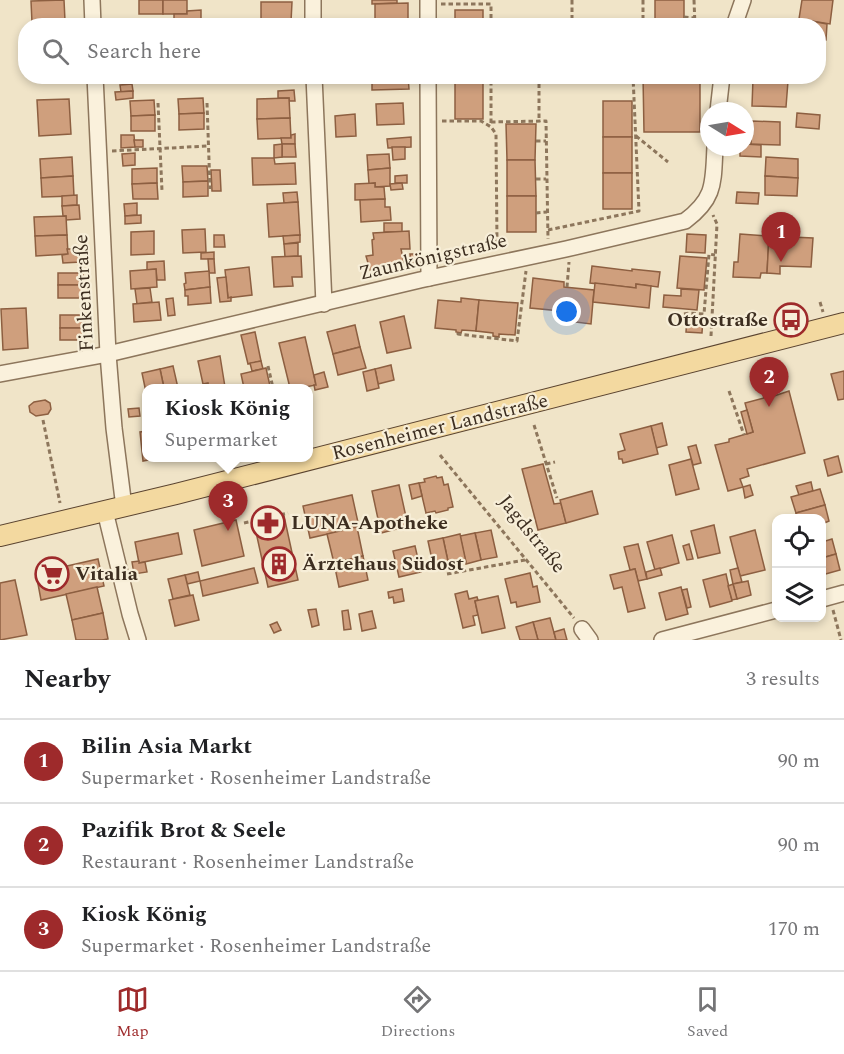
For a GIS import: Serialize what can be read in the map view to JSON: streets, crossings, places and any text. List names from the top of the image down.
{
  "streets": {
    "main road": ["Rosenheimer Landstraße"],
    "street": ["Zaunkönigstraße", "Finkenstraße"],
    "path": ["Jagdstraße"]
  },
  "crossings": [
    ["Zaunkönigstraße", "Finkenstraße"],
    ["Finkenstraße", "Rosenheimer Landstraße"]
  ],
  "places": {
    "bus stop": ["Ottostraße"],
    "pharmacy": ["LUNA-Apotheke"],
    "building": ["Ärztehaus Südost"],
    "supermarket": ["Vitalia"]
  },
  "north": "right",
  "page": {
    "search": "Search here",
    "pins": ["1", "2", "3"],
    "popup": ["Kiosk König", "Supermarket"],
    "heading": ["Nearby", "3 results"],
    "list": [
      {
        "mark": "1",
        "name": "Bilin Asia Markt",
        "note": "Supermarket · Rosenheimer Landstraße",
        "value": "90 m"
      },
      {
        "mark": "2",
        "name": "Pazifik Brot & Seele",
        "note": "Restaurant · Rosenheimer Landstraße",
        "value": "90 m"
      },
      {
        "mark": "3",
        "name": "Kiosk König",
        "note": "Supermarket · Rosenheimer Landstraße",
        "value": "170 m"
      }
    ],
    "nav": ["Map", "Directions", "Saved"]
  }
}
